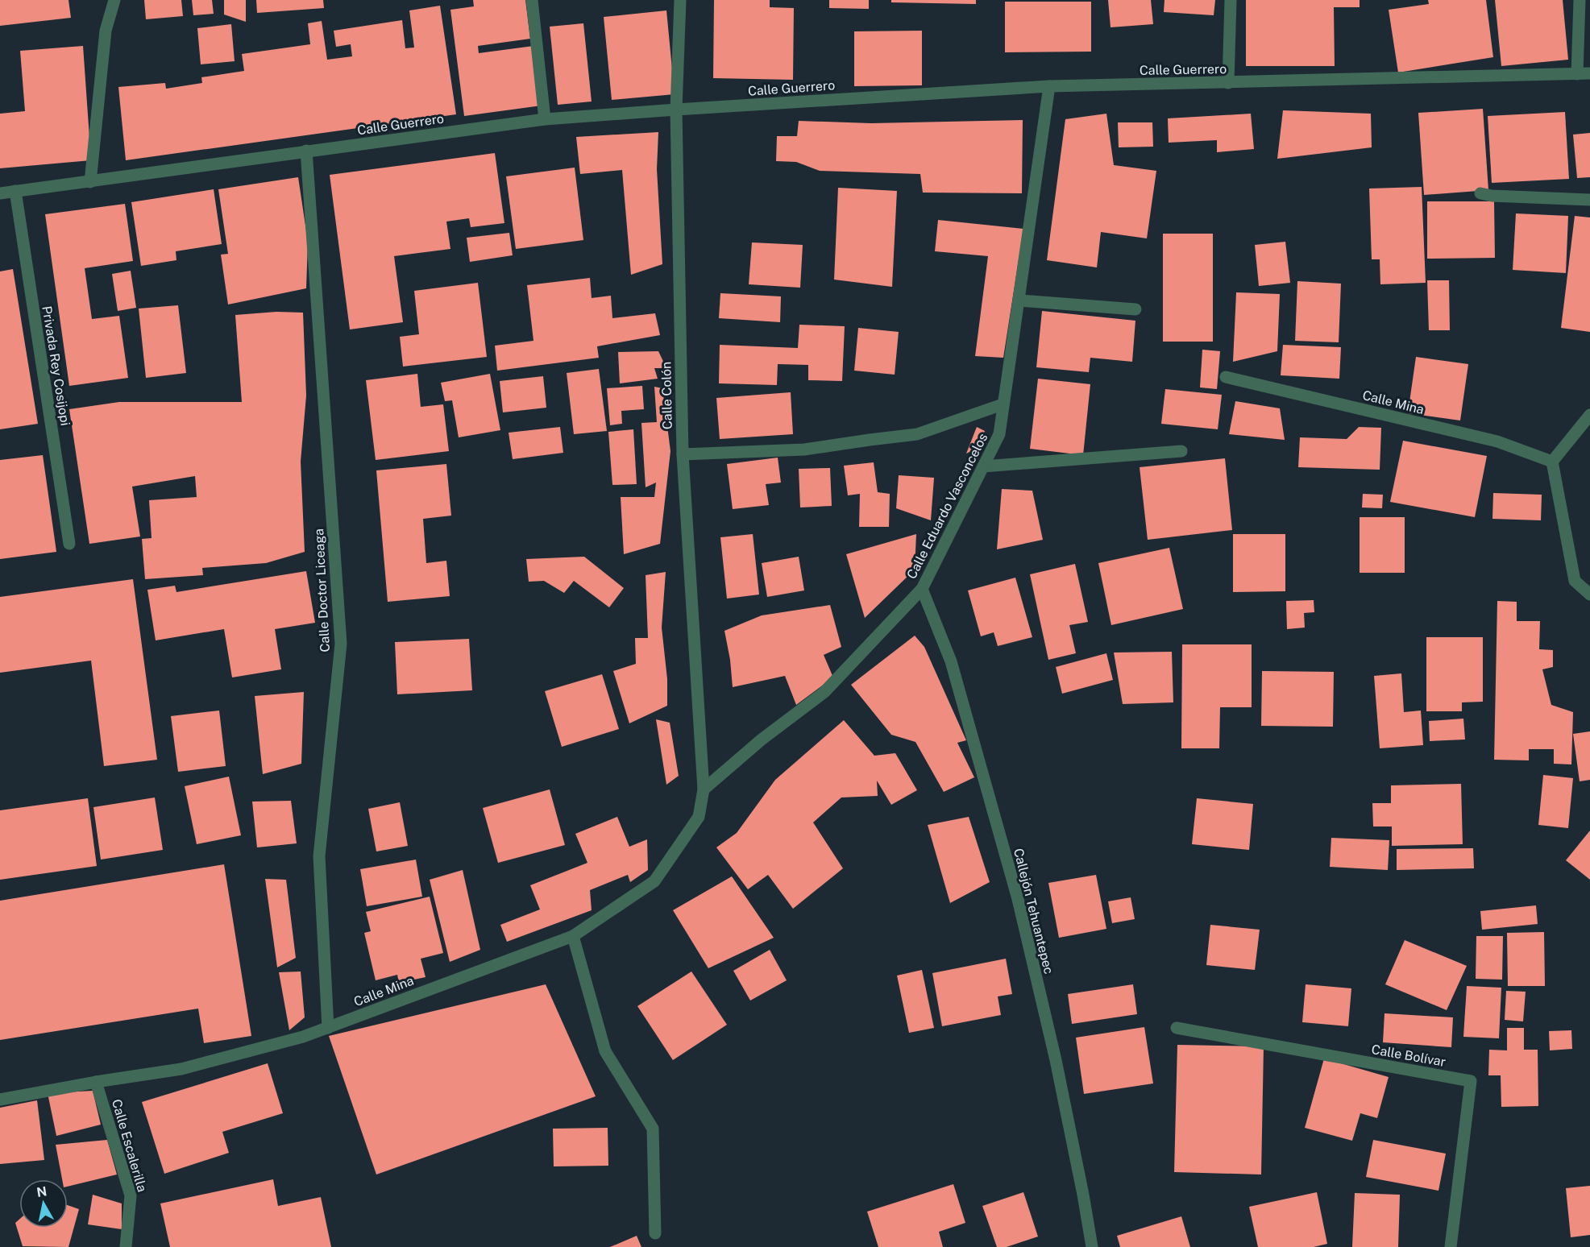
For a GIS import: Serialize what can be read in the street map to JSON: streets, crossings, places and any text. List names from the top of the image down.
{
  "streets": {
    "street": [
      "Calle Guerrero",
      "Privada Rey Cosijopi",
      "Calle Colón",
      "Calle Mina",
      "Calle Eduardo Vasconcelos",
      "Calle Doctor Liceaga",
      "Callejón Tehuantepec",
      "Calle Bolívar",
      "Calle Escalerilla"
    ]
  },
  "crossings": [
    ["Calle Guerrero", "Privada Rey Cosijopi"],
    ["Calle Guerrero", "Calle Colón"],
    ["Calle Guerrero", "Calle Eduardo Vasconcelos"],
    ["Calle Guerrero", "Calle Doctor Liceaga"],
    ["Calle Colón", "Calle Mina"],
    ["Calle Colón", "Calle Eduardo Vasconcelos"],
    ["Calle Mina", "Calle Eduardo Vasconcelos"],
    ["Calle Mina", "Calle Doctor Liceaga"],
    ["Calle Mina", "Calle Escalerilla"],
    ["Calle Eduardo Vasconcelos", "Callejón Tehuantepec"]
  ],
  "north": "top"
}
